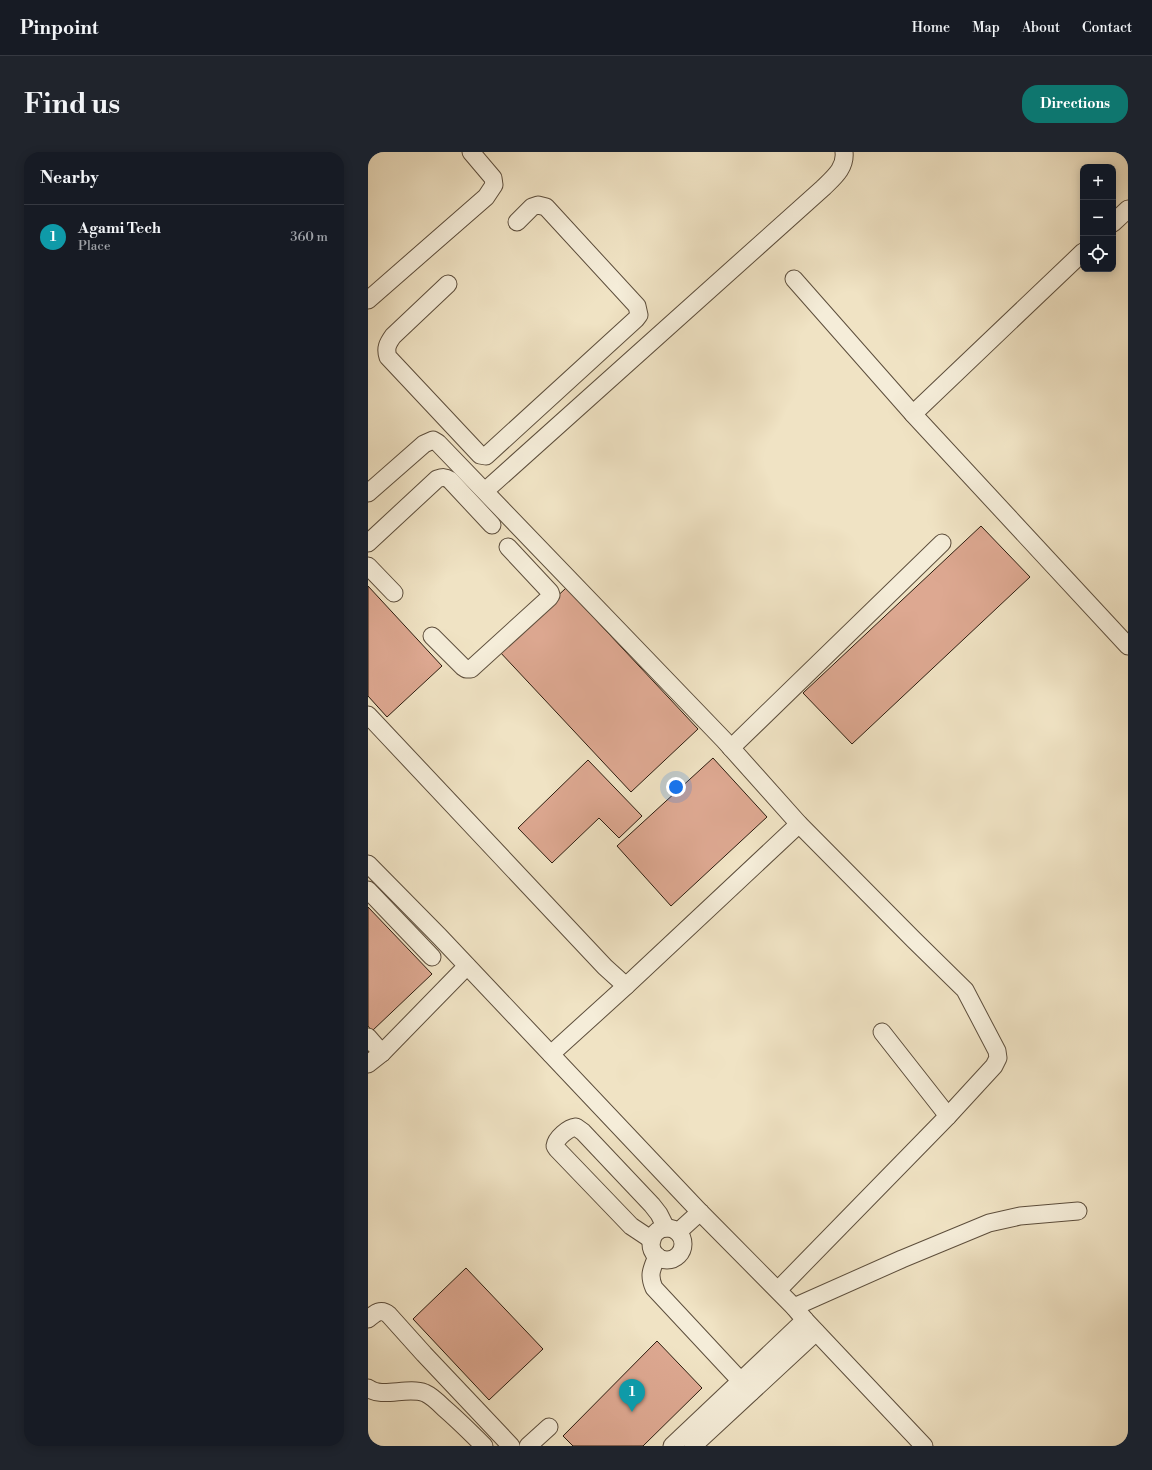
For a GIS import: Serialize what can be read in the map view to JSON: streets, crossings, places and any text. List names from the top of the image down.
{
  "page": {
    "header": "Pinpoint",
    "nav": [
      "Home",
      "Map",
      "About",
      "Contact"
    ],
    "buttons": "Directions",
    "title": "Find us",
    "heading": "Nearby",
    "map_buttons": ["+", "−"],
    "list": [
      {
        "mark": "1",
        "name": "Agami Tech",
        "note": "Place",
        "value": "360 m"
      }
    ],
    "pins": "1"
  }
}
